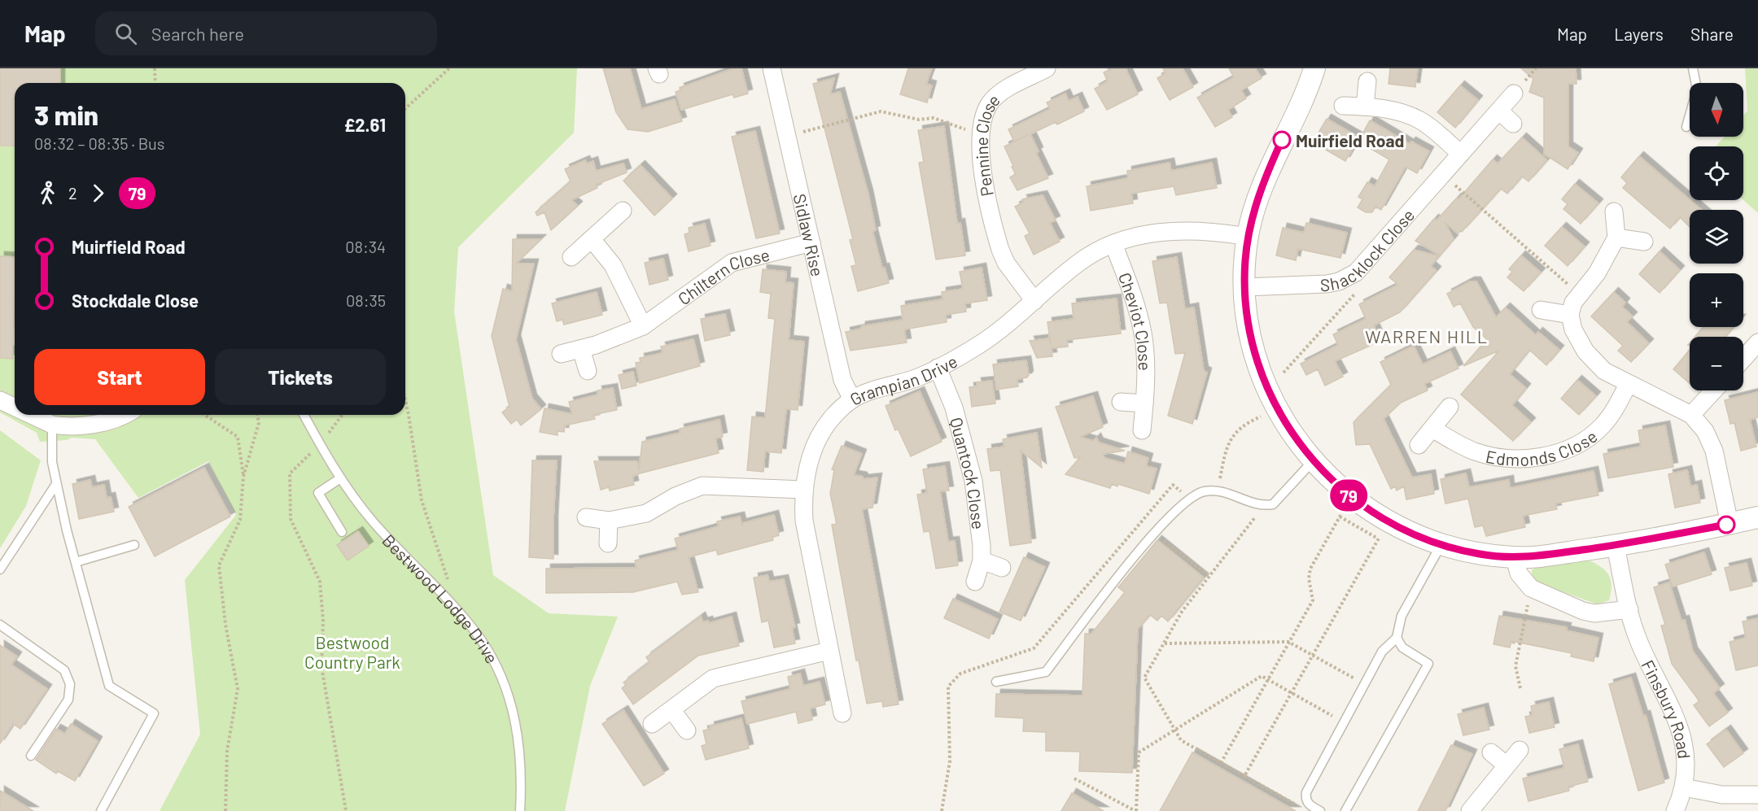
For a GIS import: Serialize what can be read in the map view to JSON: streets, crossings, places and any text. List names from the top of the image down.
{
  "streets": {
    "street": [
      "Pennine Close",
      "Sidlaw Rise",
      "Shacklock Close",
      "Chiltern Close",
      "Cheviot Close",
      "Grampian Drive",
      "Edmonds Close",
      "Quantock Close",
      "Finsbury Road"
    ],
    "lane": ["Bestwood Lodge Drive"]
  },
  "crossings": [
    ["Pennine Close", "Grampian Drive"],
    ["Sidlaw Rise", "Chiltern Close"],
    ["Sidlaw Rise", "Grampian Drive"],
    ["Cheviot Close", "Grampian Drive"],
    ["Grampian Drive", "Quantock Close"]
  ],
  "districts": ["WARREN HILL"],
  "parks": ["Bestwood Country Park"],
  "places": ["Muirfield Road"],
  "lines": ["bus line 79"],
  "north": "bottom",
  "page": {
    "header": "Map",
    "search": "Search here",
    "nav": ["Map", "Layers", "Share"],
    "on_map": "79",
    "map_buttons": ["+", "−"],
    "heading": ["3 min", "08:32 – 08:35 · Bus", "£2.61"],
    "legs": ["2", "79"],
    "list": [
      {
        "name": "Muirfield Road",
        "value": "08:34"
      },
      {
        "name": "Stockdale Close",
        "value": "08:35"
      }
    ],
    "buttons": ["Start", "Tickets"]
  }
}
